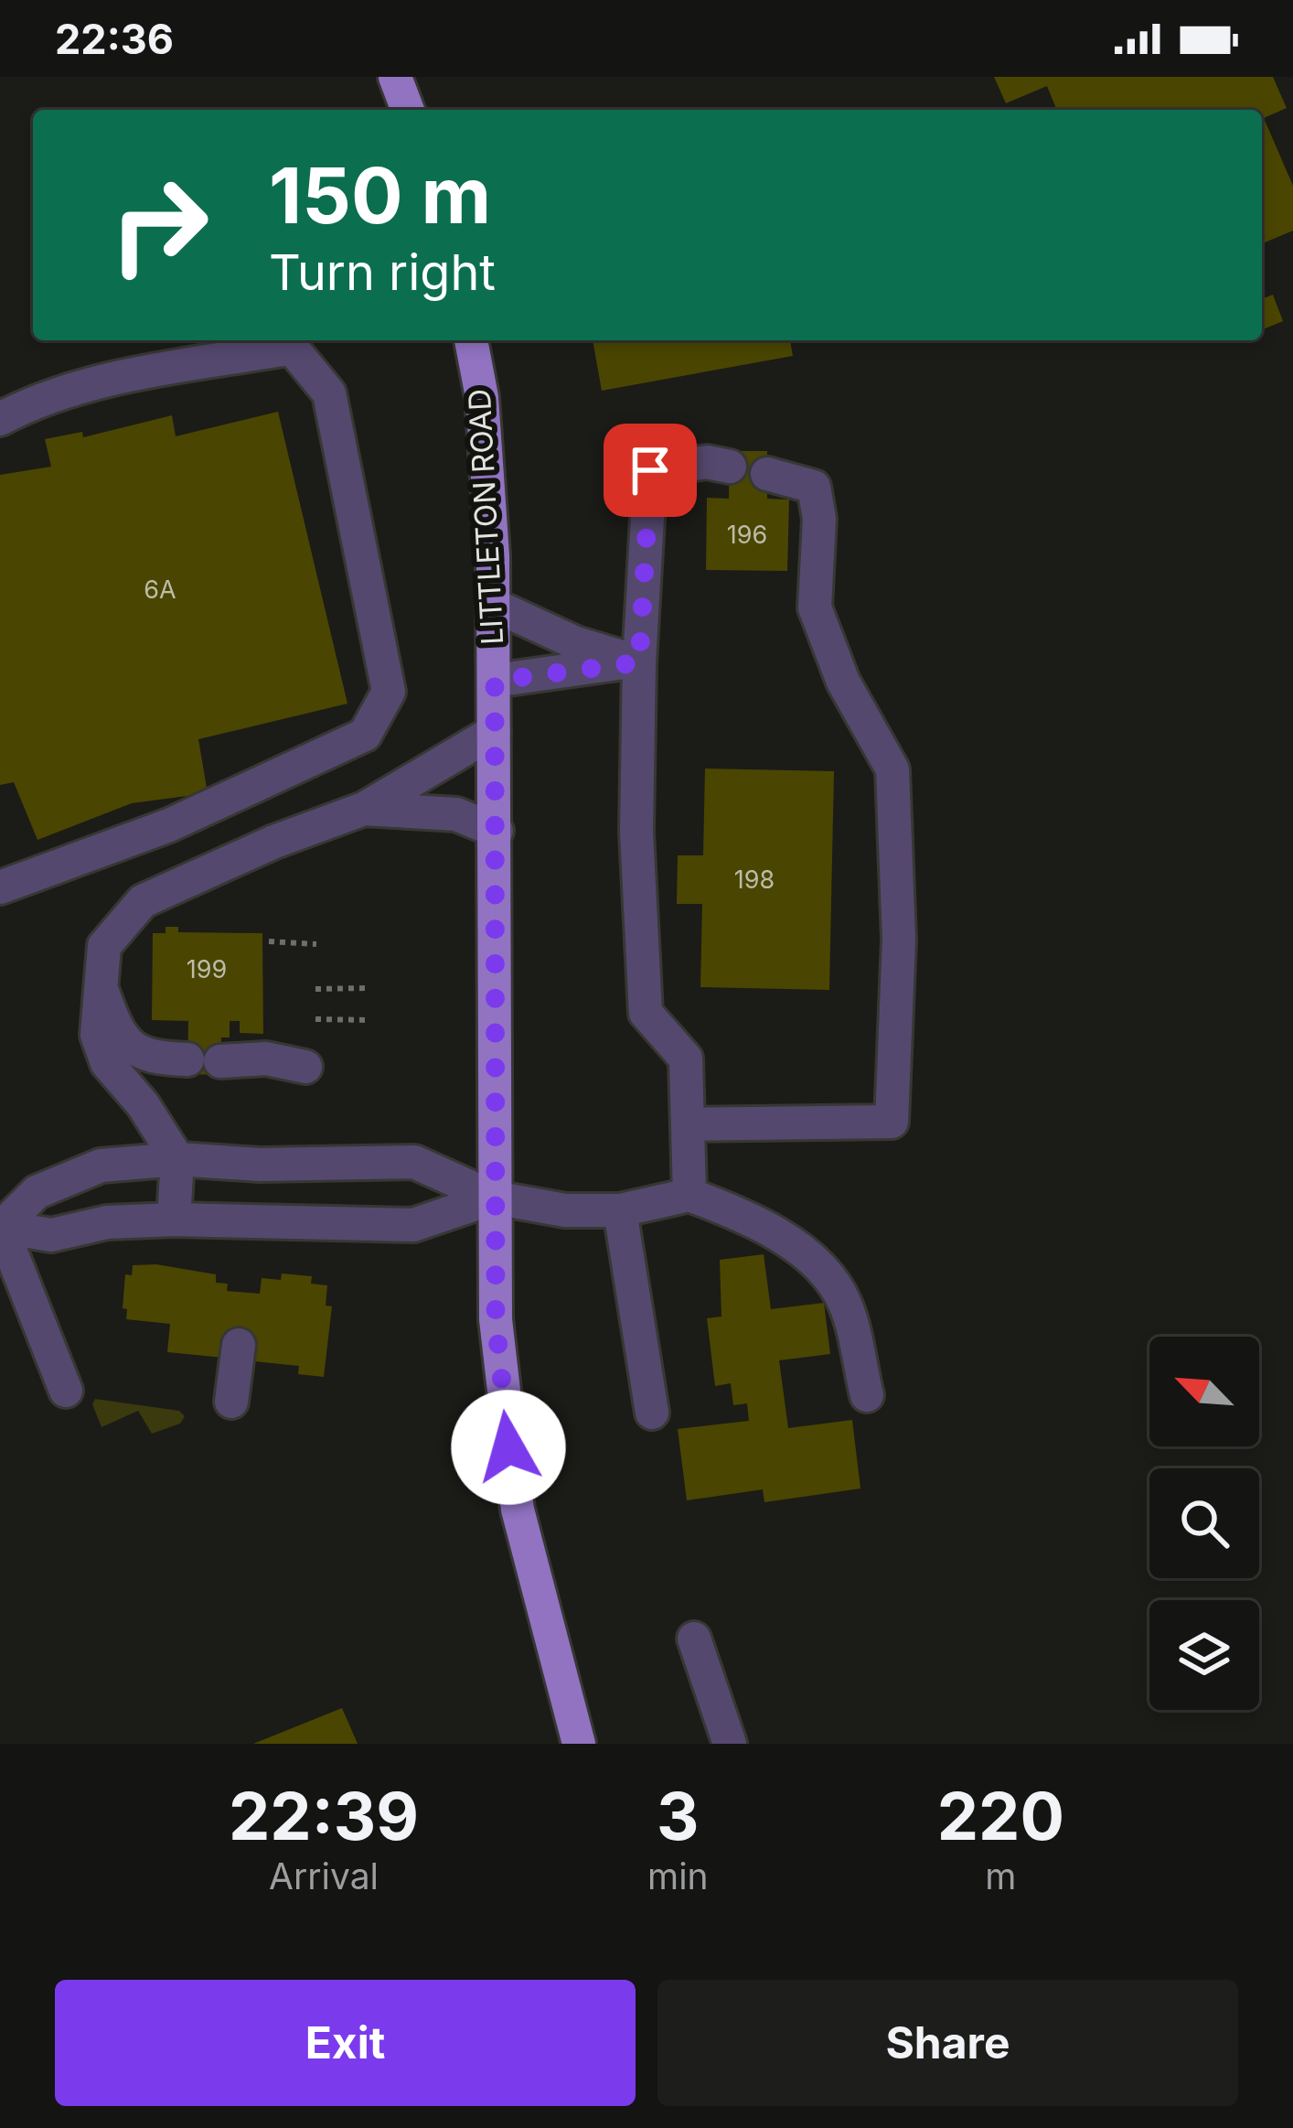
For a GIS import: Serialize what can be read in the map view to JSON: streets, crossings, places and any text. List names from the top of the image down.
{
  "streets": {
    "main road": ["LITTLETON ROAD"]
  },
  "house_numbers": [
    "196",
    "6A",
    "198",
    "199"
  ],
  "north": "top left",
  "page": {
    "status": "22:36",
    "turn": ["150 m", "Turn right"],
    "eta": [
      "22:39",
      "Arrival",
      "3",
      "min",
      "220",
      "m"
    ],
    "buttons": ["Exit", "Share"]
  }
}
